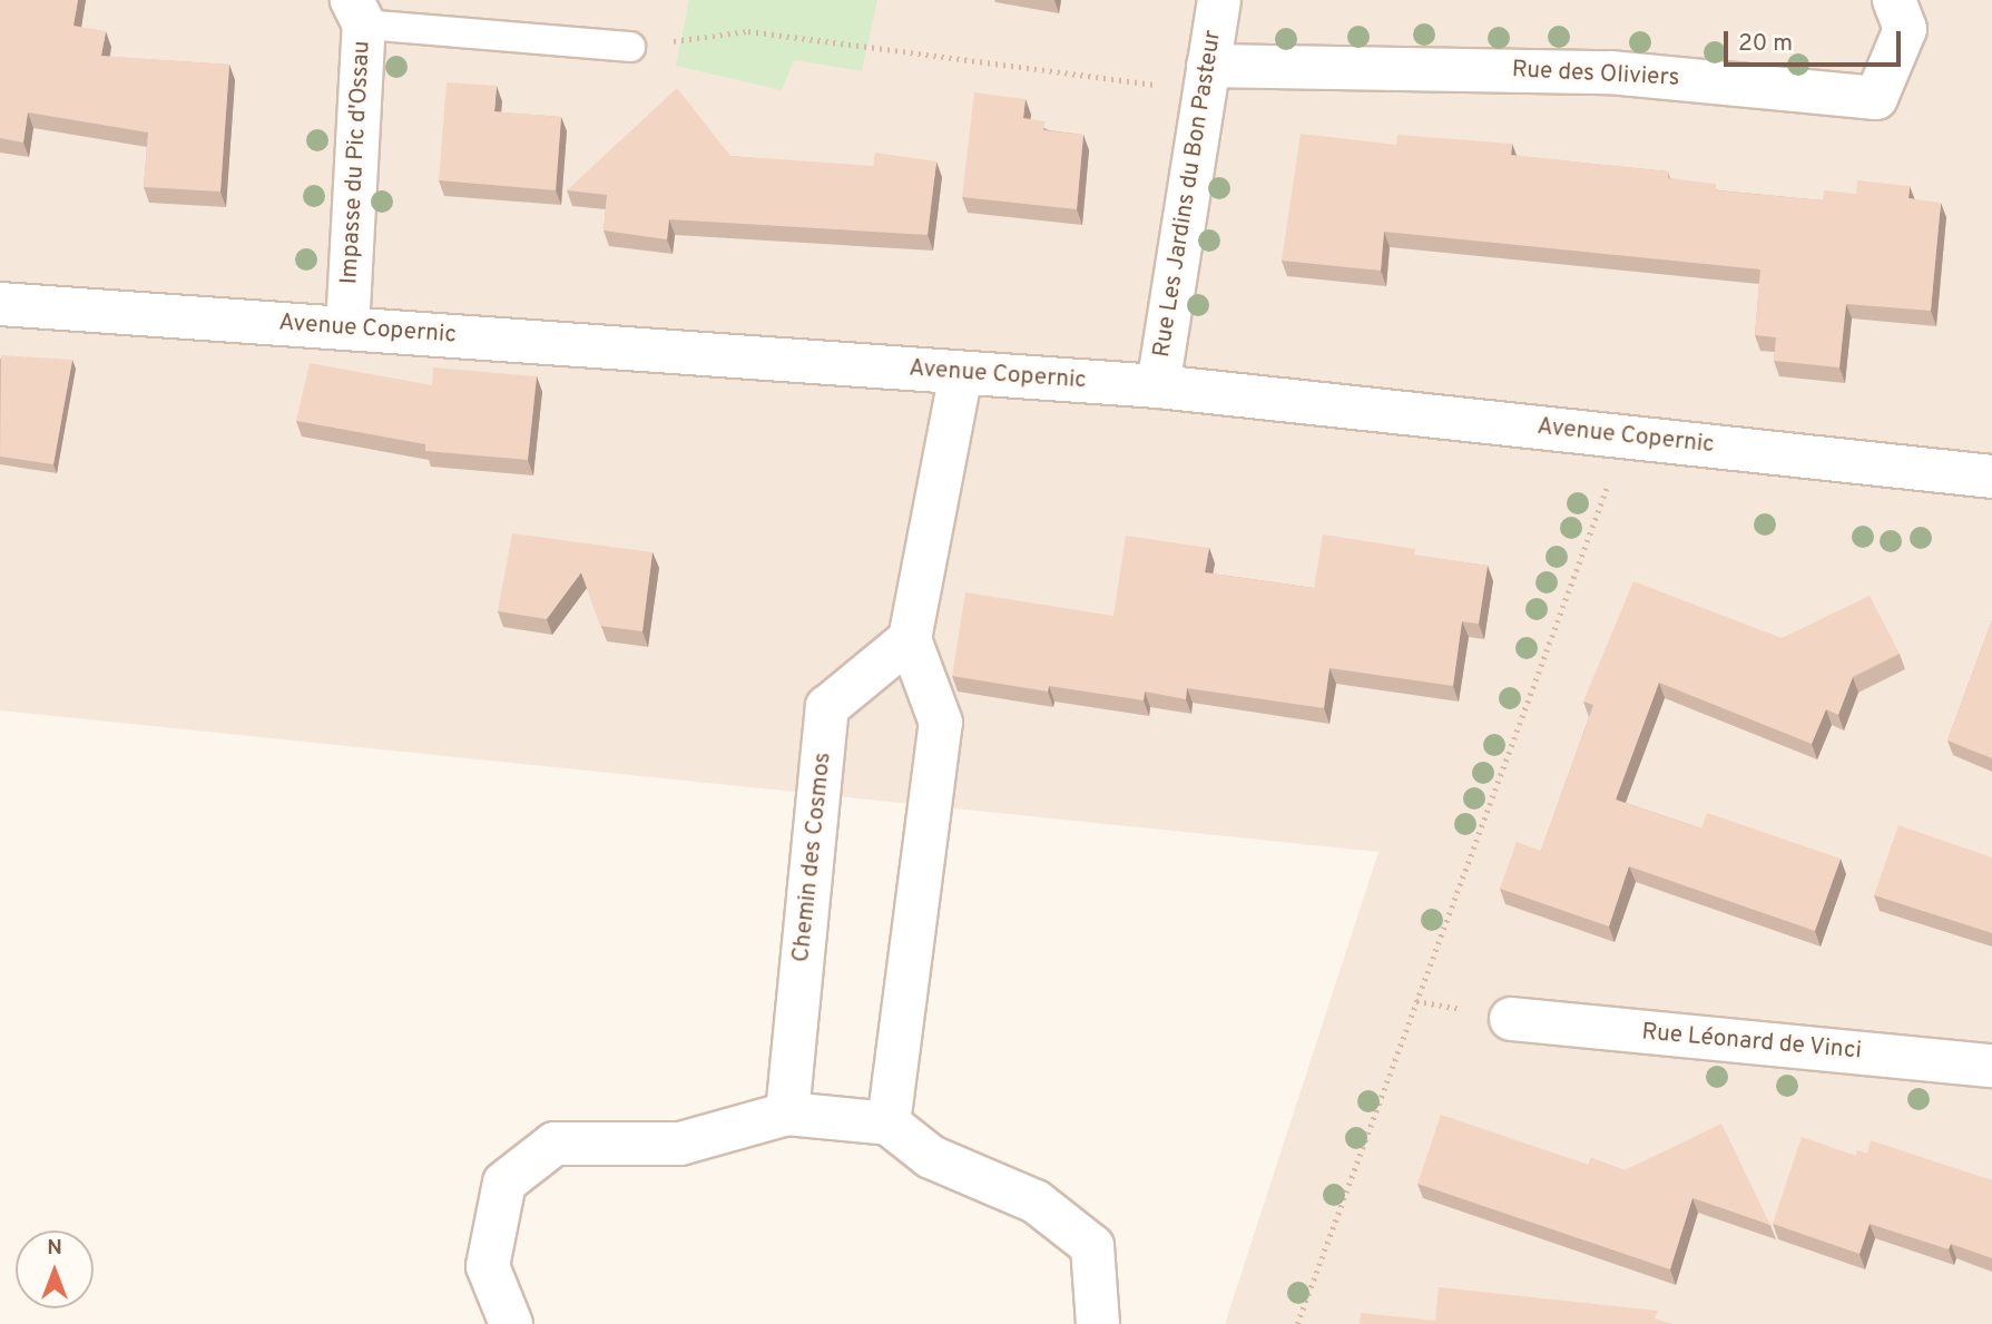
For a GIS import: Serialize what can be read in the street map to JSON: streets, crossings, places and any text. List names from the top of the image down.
{
  "streets": {
    "street": [
      "Rue des Oliviers",
      "Impasse du Pic d'Ossau",
      "Rue Les Jardins du Bon Pasteur",
      "Avenue Copernic",
      "Chemin des Cosmos",
      "Rue Léonard de Vinci"
    ]
  },
  "crossings": [
    ["Rue des Oliviers", "Rue Les Jardins du Bon Pasteur"],
    ["Impasse du Pic d'Ossau", "Avenue Copernic"],
    ["Rue Les Jardins du Bon Pasteur", "Avenue Copernic"]
  ],
  "scale_bar": "20 m",
  "north": "top"
}
